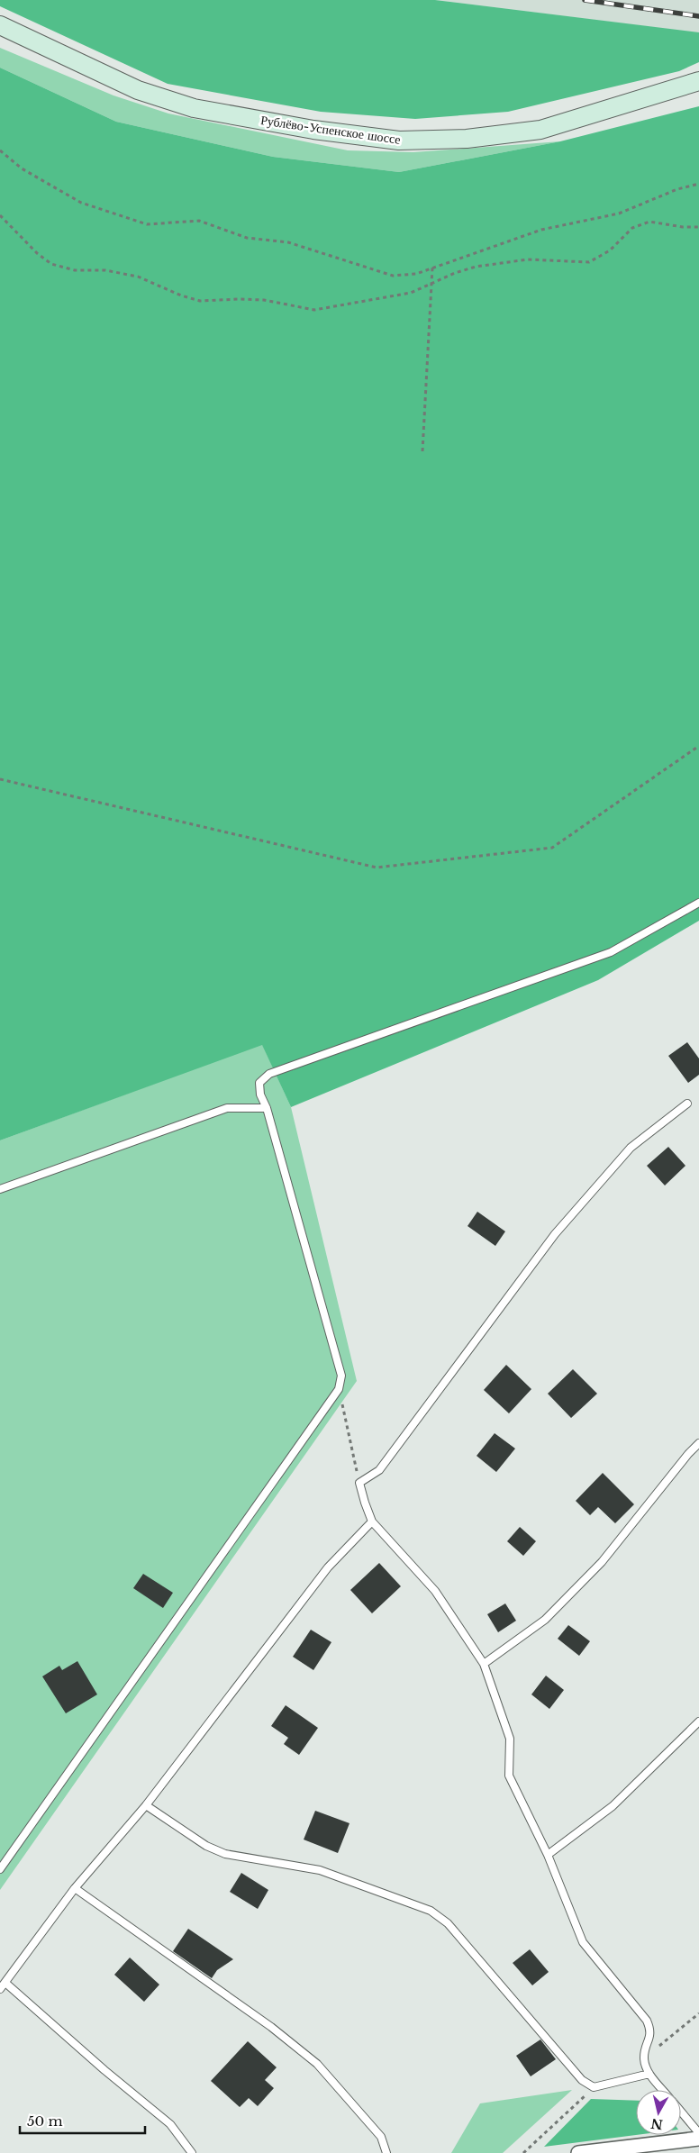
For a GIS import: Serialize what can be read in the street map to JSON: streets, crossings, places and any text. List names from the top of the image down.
{
  "streets": {
    "main road": ["Рублёво-Успенское шоссе"]
  },
  "scale_bar": "50 m",
  "north": "bottom"
}
